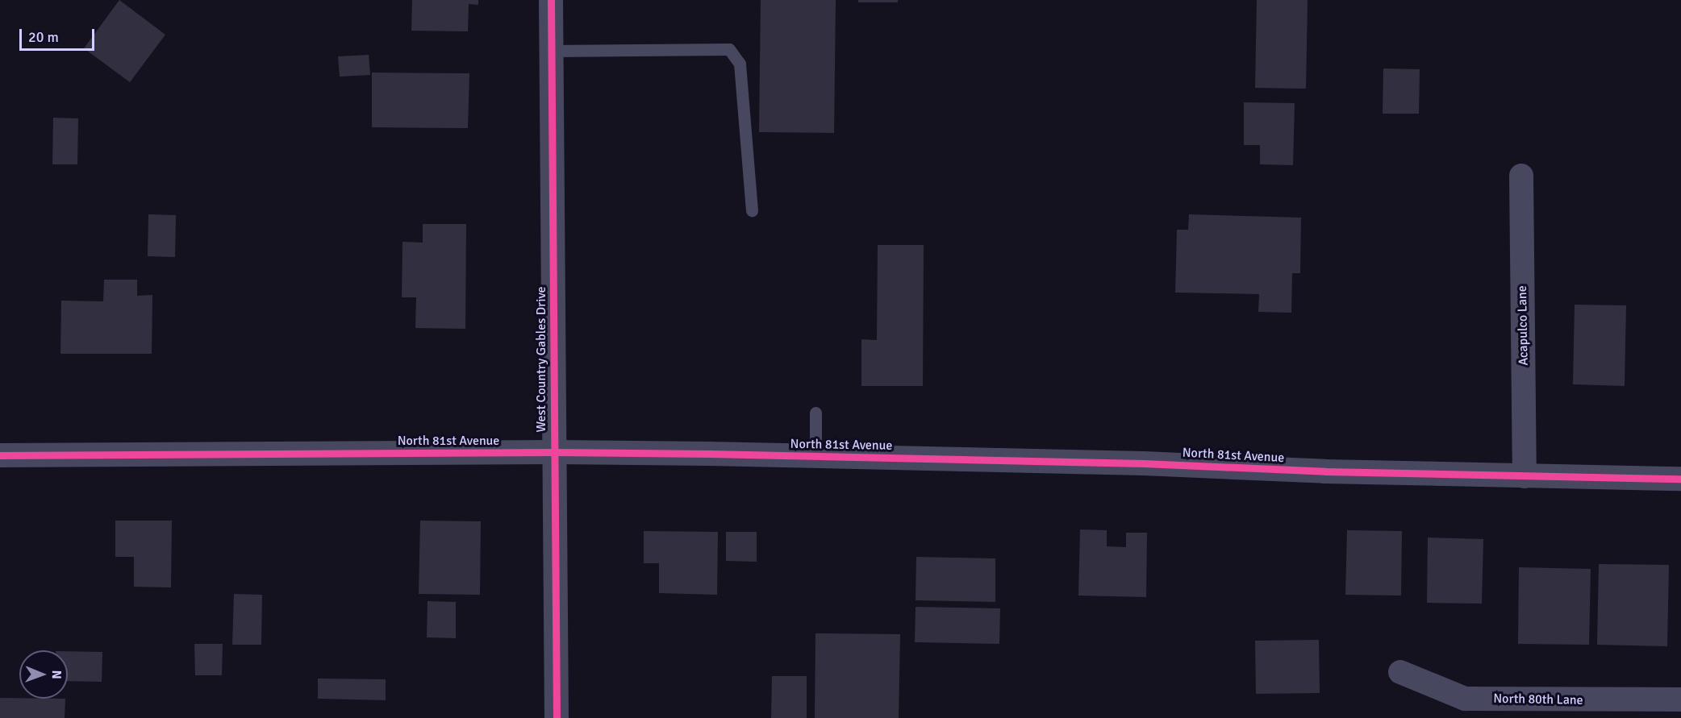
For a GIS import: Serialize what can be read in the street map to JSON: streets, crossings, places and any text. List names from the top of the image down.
{
  "streets": {
    "street": [
      "Acapulco Lane",
      "West Country Gables Drive",
      "North 81st Avenue",
      "North 80th Lane"
    ]
  },
  "crossings": [
    ["Acapulco Lane", "North 81st Avenue"],
    ["West Country Gables Drive", "North 81st Avenue"]
  ],
  "scale_bar": "20 m",
  "north": "right"
}
